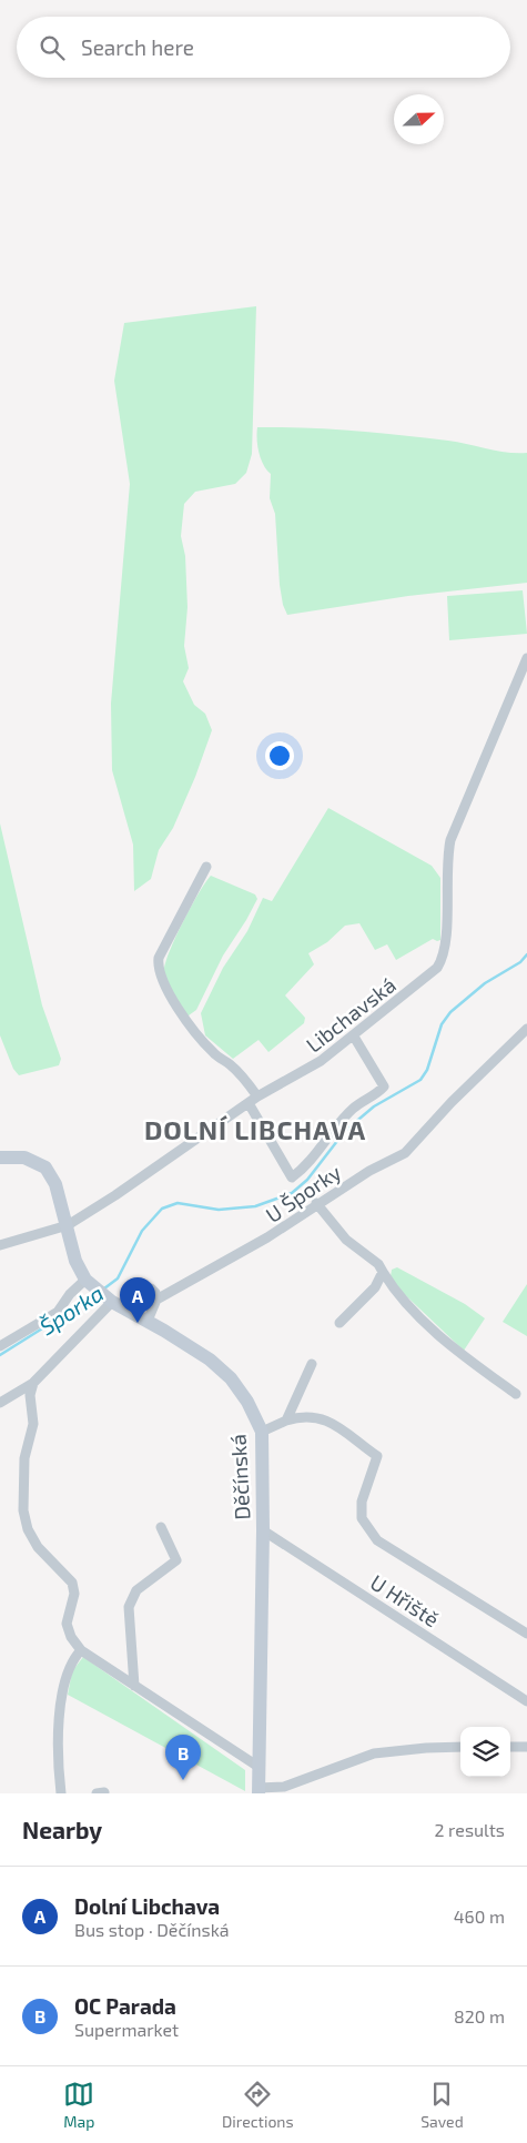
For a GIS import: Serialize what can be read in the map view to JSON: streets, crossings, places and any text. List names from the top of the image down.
{
  "streets": {
    "main road": ["Děčínská"],
    "street": ["Libchavská", "U Šporky", "U Hřiště"]
  },
  "crossings": [
    ["Libchavská", "Děčínská"],
    ["Děčínská", "U Hřiště"]
  ],
  "districts": ["DOLNÍ LIBCHAVA"],
  "water": ["Šporka"],
  "north": "right",
  "page": {
    "search": "Search here",
    "pins": ["A", "B"],
    "heading": ["Nearby", "2 results"],
    "list": [
      {
        "mark": "A",
        "name": "Dolní Libchava",
        "note": "Bus stop · Děčínská",
        "value": "460 m"
      },
      {
        "mark": "B",
        "name": "OC Parada",
        "note": "Supermarket",
        "value": "820 m"
      }
    ],
    "nav": ["Map", "Directions", "Saved"]
  }
}
